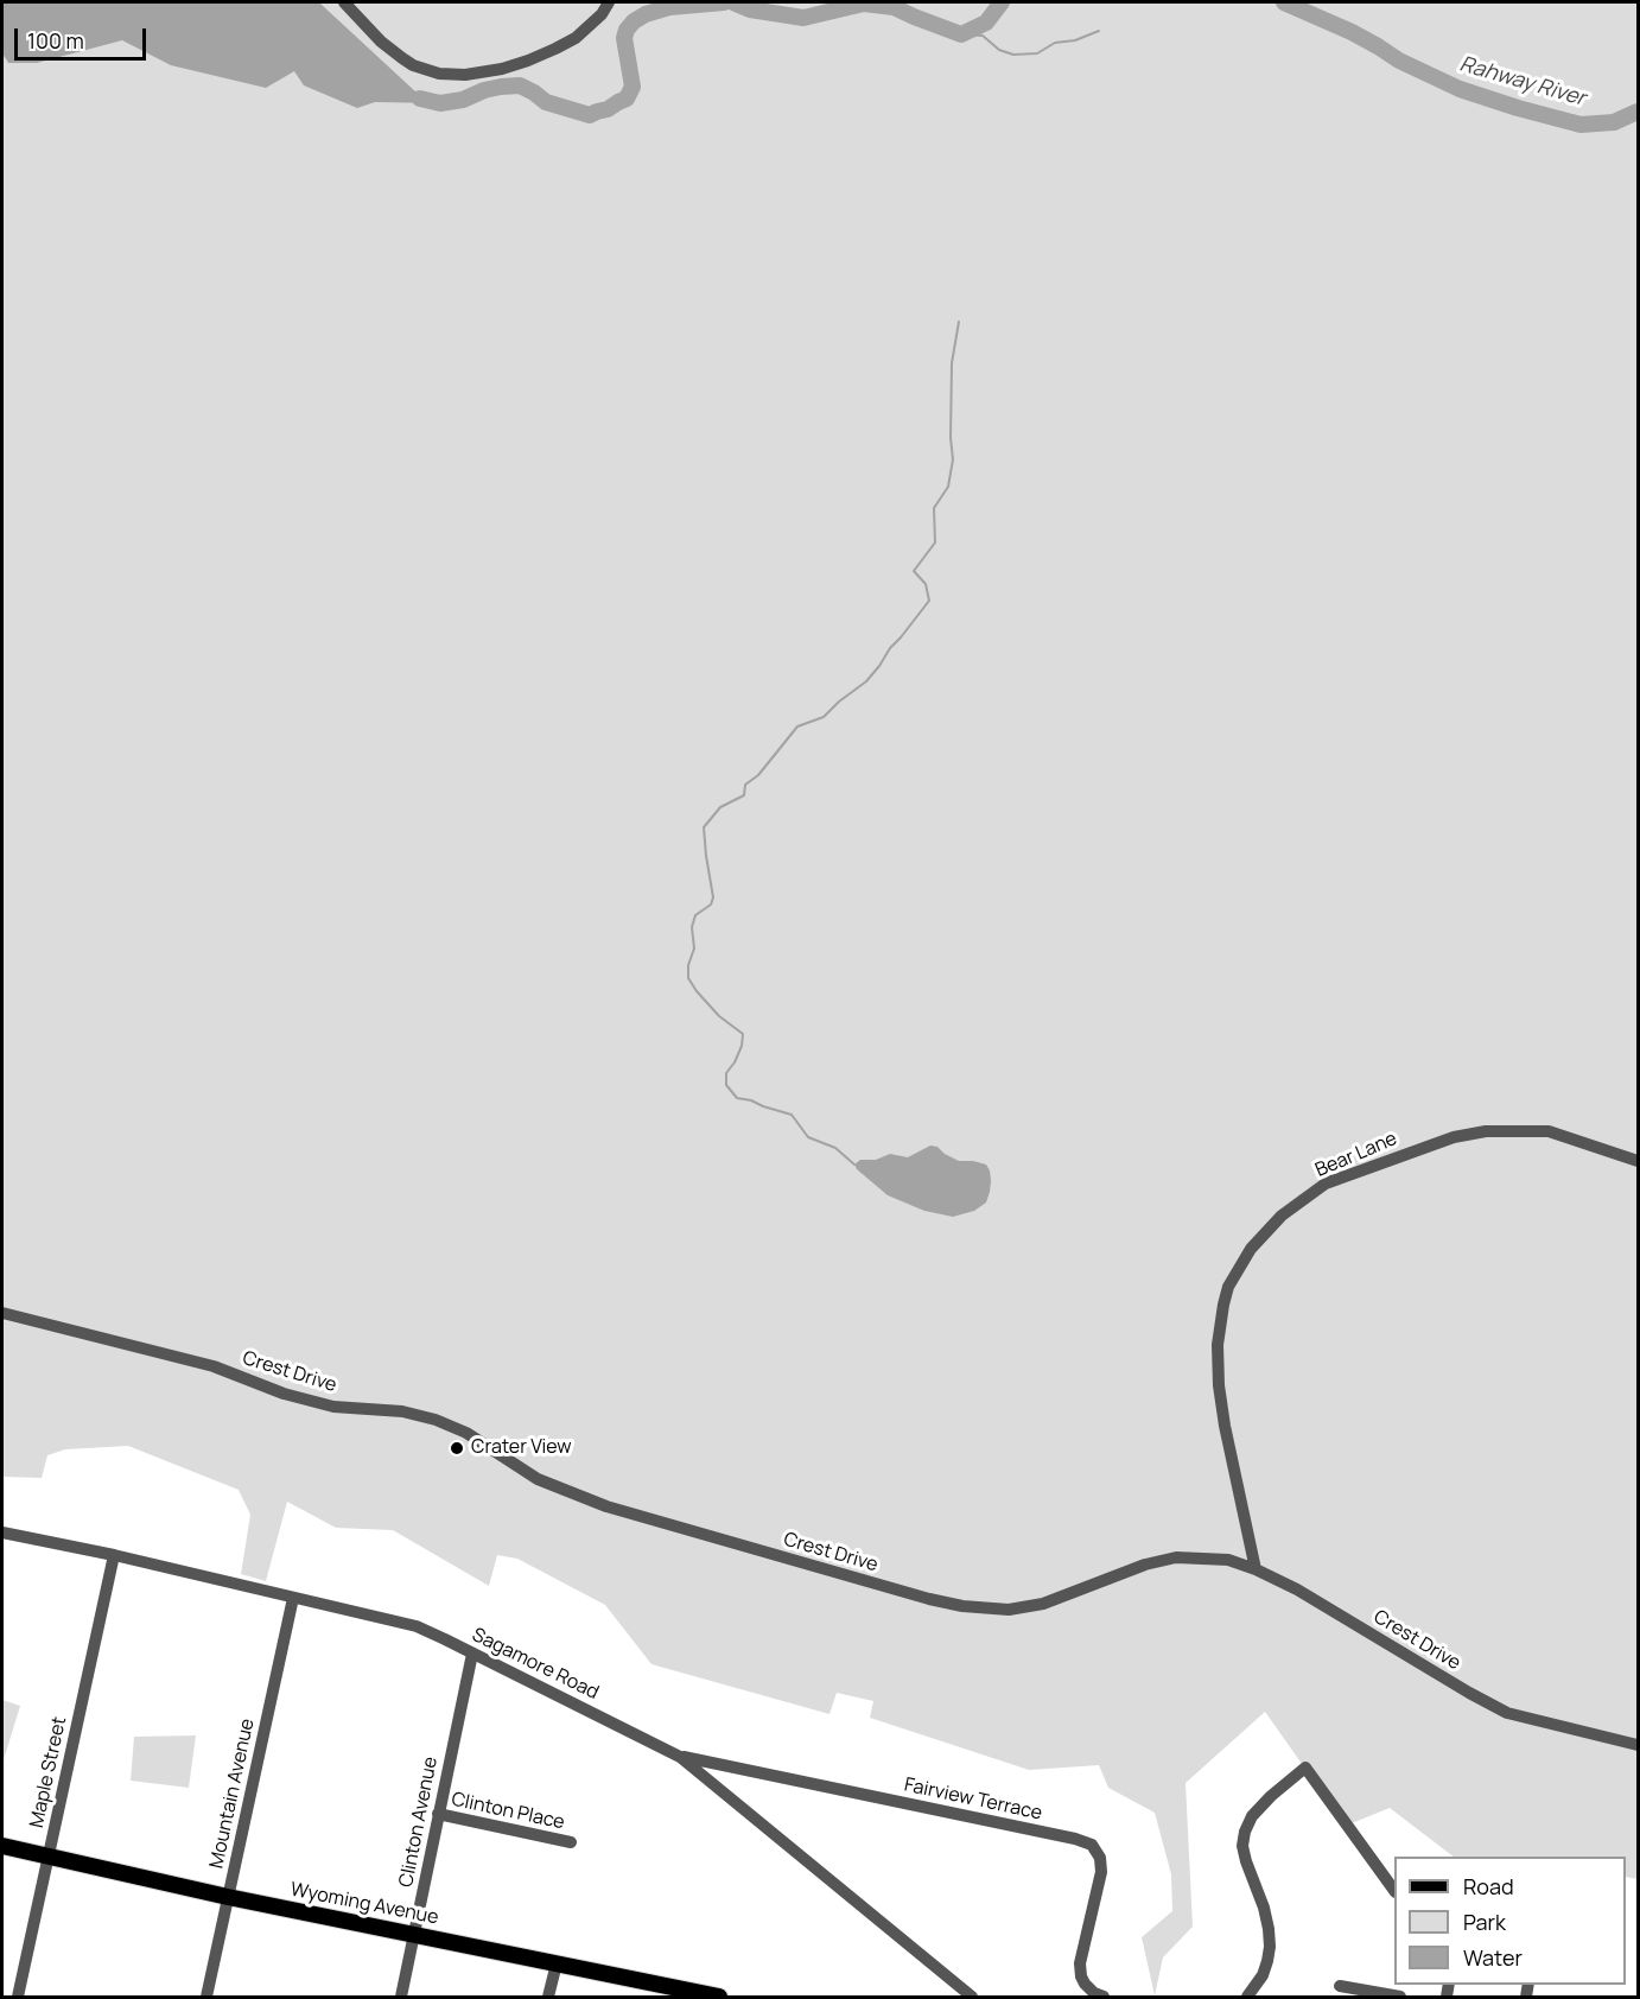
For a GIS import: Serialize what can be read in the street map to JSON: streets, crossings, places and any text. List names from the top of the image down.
{
  "streets": {
    "main road": ["Wyoming Avenue"],
    "street": [
      "Bear Lane",
      "Crest Drive",
      "Sagamore Road",
      "Maple Street",
      "Mountain Avenue",
      "Fairview Terrace",
      "Clinton Place",
      "Clinton Avenue"
    ]
  },
  "crossings": [
    ["Bear Lane", "Crest Drive"],
    ["Sagamore Road", "Maple Street"],
    ["Sagamore Road", "Mountain Avenue"],
    ["Sagamore Road", "Fairview Terrace"],
    ["Sagamore Road", "Clinton Avenue"],
    ["Maple Street", "Wyoming Avenue"],
    ["Mountain Avenue", "Wyoming Avenue"],
    ["Clinton Place", "Clinton Avenue"],
    ["Clinton Avenue", "Wyoming Avenue"]
  ],
  "water": ["Rahway River"],
  "places": ["Crater View"],
  "legend": ["Road", "Park", "Water"],
  "scale_bar": "100 m"
}
